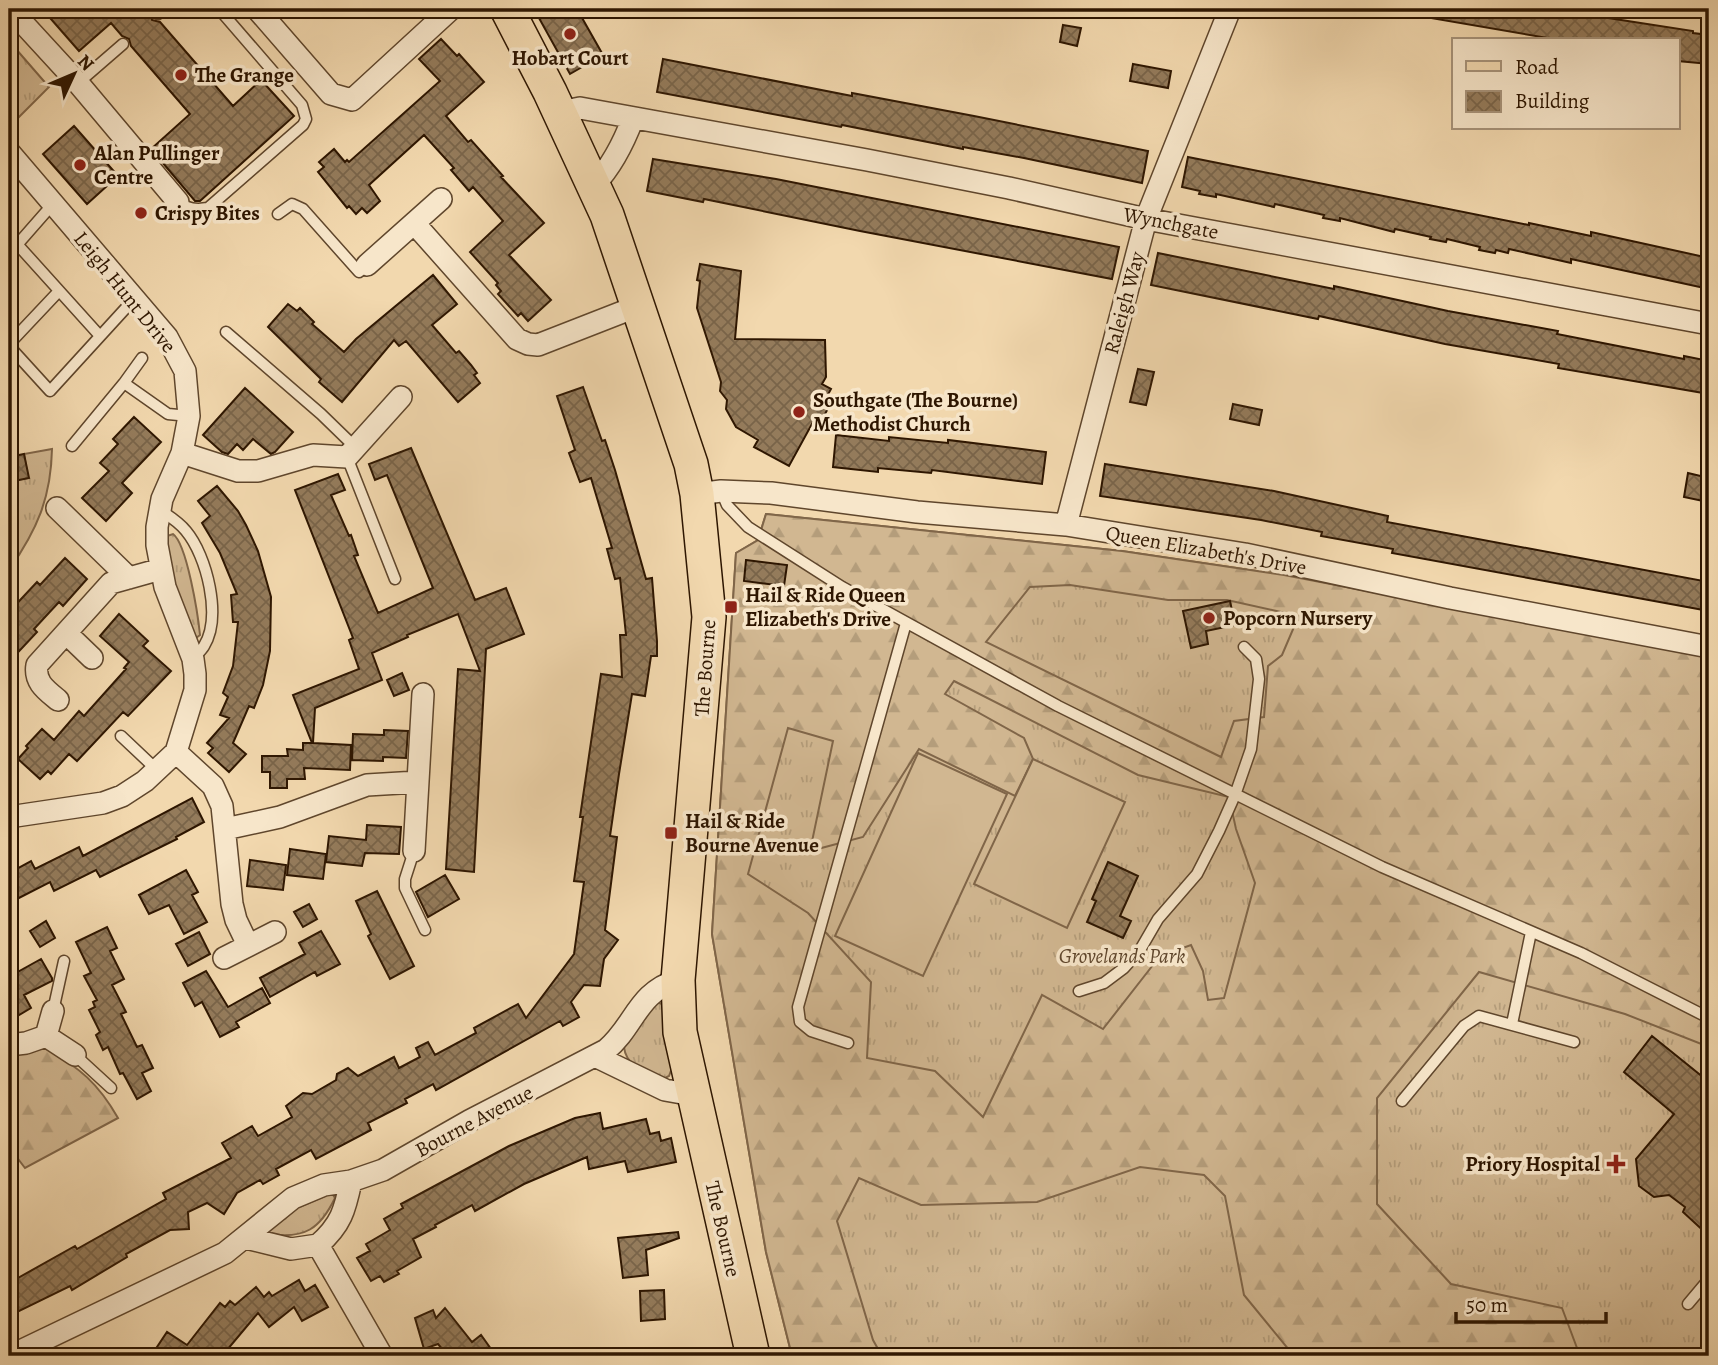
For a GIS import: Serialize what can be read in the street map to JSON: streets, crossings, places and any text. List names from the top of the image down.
{
  "streets": {
    "main road": ["The Bourne"],
    "street": [
      "Wynchgate",
      "Leigh Hunt Drive",
      "Raleigh Way",
      "Queen Elizabeth's Drive",
      "Bourne Avenue"
    ]
  },
  "crossings": [
    ["Wynchgate", "Raleigh Way"],
    ["Wynchgate", "The Bourne"],
    ["Raleigh Way", "Queen Elizabeth's Drive"],
    ["Queen Elizabeth's Drive", "The Bourne"],
    ["The Bourne", "Bourne Avenue"]
  ],
  "parks": ["Grovelands Park"],
  "places": {
    "other": [
      "Hobart Court",
      "The Grange",
      "Alan Pullinger Centre",
      "Crispy Bites",
      "Southgate (The Bourne) Methodist Church",
      "Popcorn Nursery"
    ],
    "transit": ["Hail & Ride Queen Elizabeth's Drive", "Hail & Ride Bourne Avenue"],
    "health": ["Priory Hospital"]
  },
  "legend": ["Road", "Building"],
  "scale_bar": "50 m",
  "north": "top right"
}
